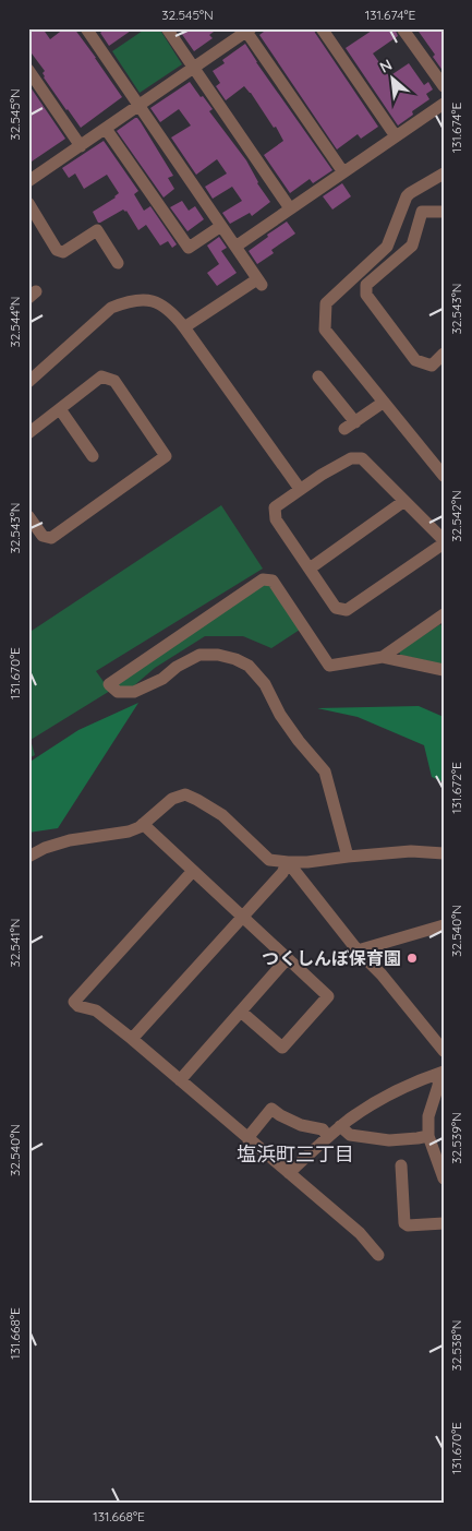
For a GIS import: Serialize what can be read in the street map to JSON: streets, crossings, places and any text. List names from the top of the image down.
{
  "districts": ["塩浜町三丁目"],
  "places": ["つくしんぼ保育園"],
  "north": "top left",
  "coordinates": [
    "32.545°N",
    "131.674°E",
    "32.543°N",
    "32.544°N",
    "32.542°N",
    "131.670°E",
    "131.672°E",
    "32.540°N",
    "32.541°N",
    "32.539°N",
    "131.668°E",
    "32.538°N"
  ]
}
